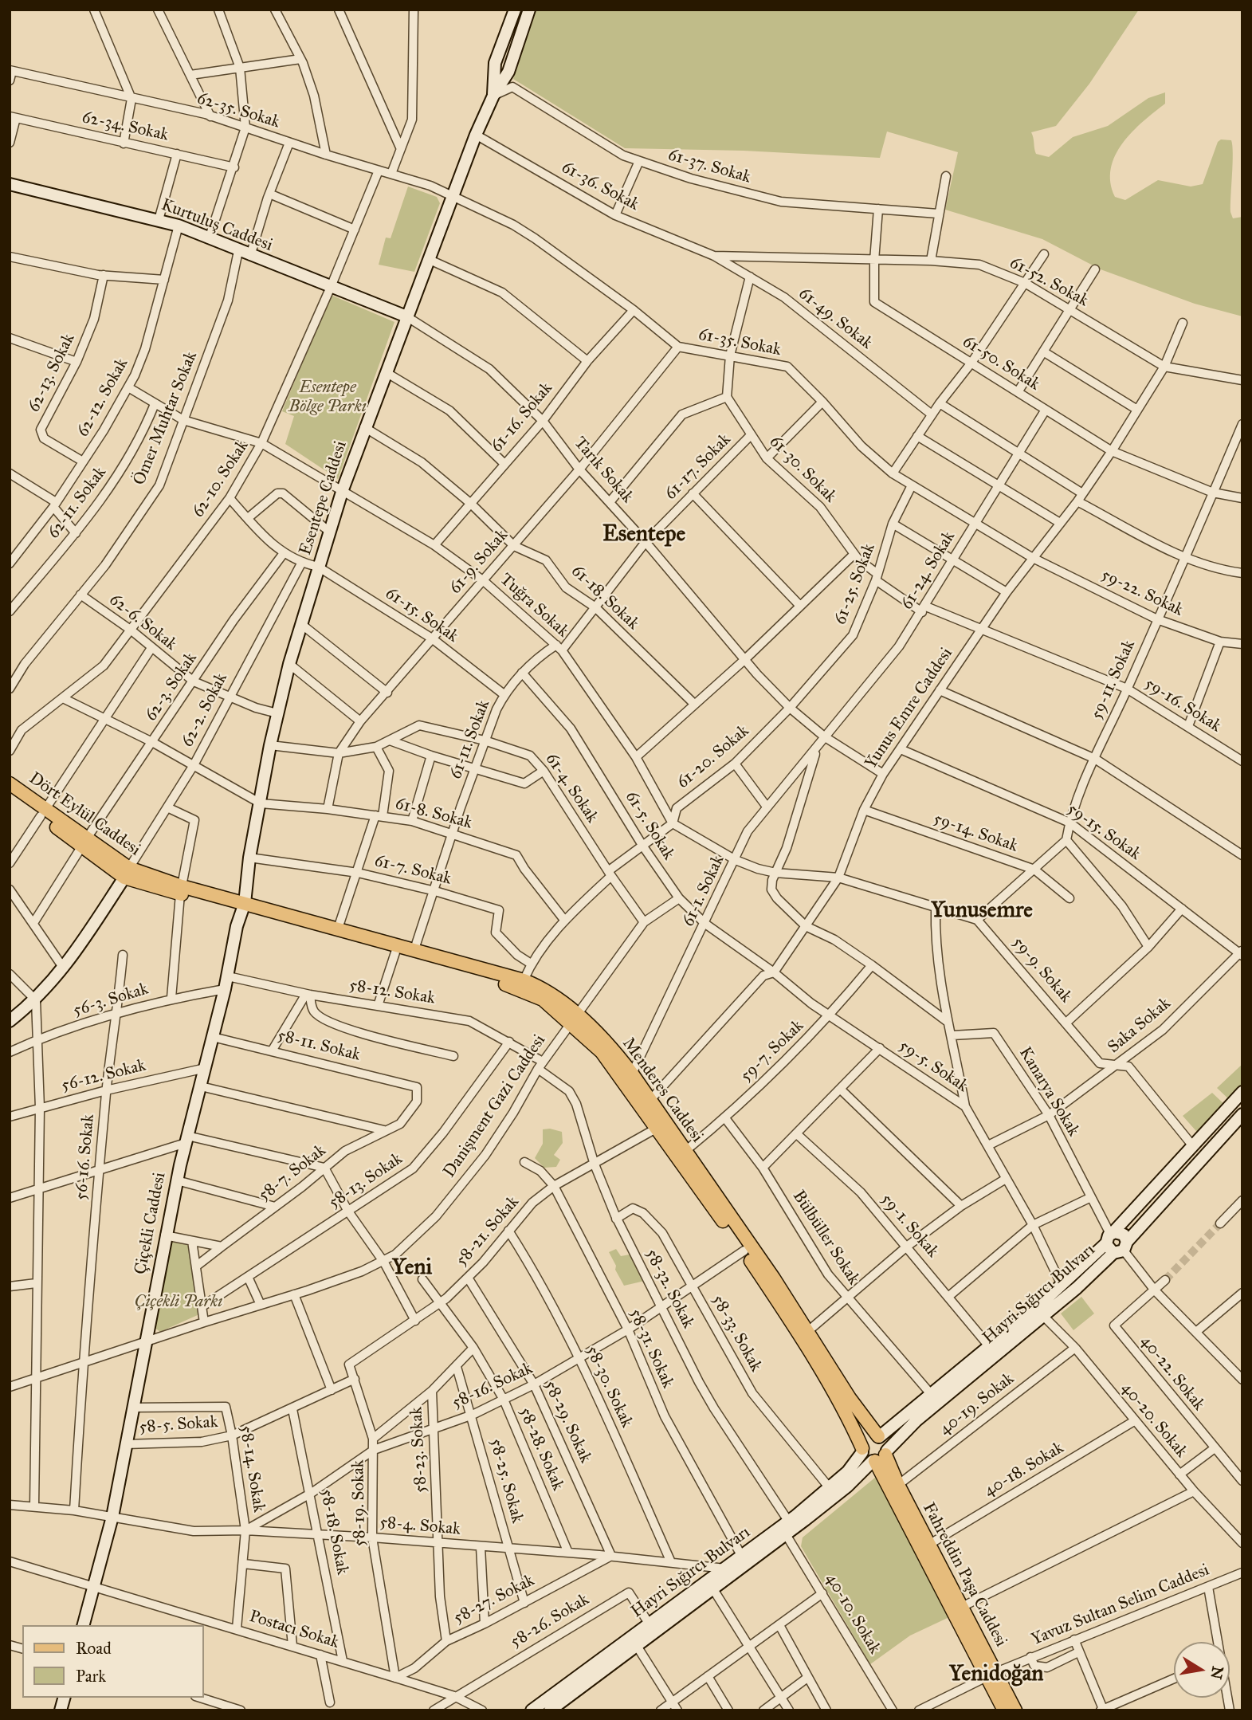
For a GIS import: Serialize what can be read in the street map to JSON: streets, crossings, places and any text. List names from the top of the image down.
{
  "streets": {
    "main road": ["Dört Eylül Caddesi", "Menderes Caddesi", "Fahreddin Paşa Caddesi"],
    "street": [
      "62-35. Sokak",
      "62-34. Sokak",
      "61-37. Sokak",
      "61-36. Sokak",
      "Kurtuluş Caddesi",
      "61-52. Sokak",
      "61-49. Sokak",
      "61-35. Sokak",
      "61-50. Sokak",
      "62-13. Sokak",
      "62-12. Sokak",
      "61-16. Sokak",
      "Ömer Muhtar Sokak",
      "61-17. Sokak",
      "61-30. Sokak",
      "Tarık Sokak",
      "62-10. Sokak",
      "Esentepe Caddesi",
      "62-11. Sokak",
      "61-9. Sokak",
      "61-24. Sokak",
      "61-25. Sokak",
      "59-22. Sokak",
      "61-18. Sokak",
      "Tuğra Sokak",
      "61-15. Sokak",
      "62-6. Sokak",
      "59-11. Sokak",
      "62-3. Sokak",
      "59-16. Sokak",
      "Yunus Emre Caddesi",
      "62-2. Sokak",
      "61-11. Sokak",
      "61-20. Sokak",
      "61-4. Sokak",
      "61-8. Sokak",
      "61-5. Sokak",
      "59-15. Sokak",
      "59-14. Sokak",
      "61-7. Sokak",
      "61-1. Sokak",
      "59-9. Sokak",
      "58-12. Sokak",
      "56-3. Sokak",
      "Saka Sokak",
      "58-11. Sokak",
      "59-7. Sokak",
      "59-5. Sokak",
      "56-12. Sokak",
      "Kanarya Sokak",
      "Danişment Gazi Caddesi",
      "56-16. Sokak",
      "58-7. Sokak",
      "58-13. Sokak",
      "Çiçekli Caddesi",
      "59-1. Sokak",
      "58-21. Sokak",
      "Bülbüller Sokak",
      "58-32. Sokak",
      "Hayri Sığırcı Bulvarı",
      "58-33. Sokak",
      "58-31. Sokak",
      "40-22. Sokak",
      "58-16. Sokak",
      "58-30. Sokak",
      "40-19. Sokak",
      "40-20. Sokak",
      "58-29. Sokak",
      "58-5. Sokak",
      "58-28. Sokak",
      "58-23. Sokak",
      "58-14. Sokak",
      "40-18. Sokak",
      "58-25. Sokak",
      "58-19. Sokak",
      "58-4. Sokak",
      "58-18. Sokak",
      "58-27. Sokak",
      "Yavuz Sultan Selim Caddesi",
      "40-10. Sokak",
      "58-26. Sokak",
      "Postacı Sokak"
    ]
  },
  "crossings": [
    ["62-35. Sokak", "61-35. Sokak"],
    ["62-35. Sokak", "62-10. Sokak"],
    ["62-35. Sokak", "Esentepe Caddesi"],
    ["61-37. Sokak", "Esentepe Caddesi"],
    ["61-36. Sokak", "61-52. Sokak"],
    ["61-36. Sokak", "61-49. Sokak"],
    ["61-36. Sokak", "Esentepe Caddesi"],
    ["Kurtuluş Caddesi", "62-12. Sokak"],
    ["Kurtuluş Caddesi", "Ömer Muhtar Sokak"],
    ["Kurtuluş Caddesi", "Tarık Sokak"],
    ["Kurtuluş Caddesi", "62-10. Sokak"],
    ["Kurtuluş Caddesi", "Esentepe Caddesi"],
    ["61-52. Sokak", "61-49. Sokak"],
    ["61-52. Sokak", "61-50. Sokak"],
    ["61-52. Sokak", "Yunus Emre Caddesi"],
    ["61-35. Sokak", "61-16. Sokak"],
    ["61-35. Sokak", "Esentepe Caddesi"],
    ["61-35. Sokak", "61-9. Sokak"],
    ["61-35. Sokak", "61-24. Sokak"],
    ["61-35. Sokak", "61-25. Sokak"],
    ["61-35. Sokak", "59-22. Sokak"],
    ["61-35. Sokak", "Yunus Emre Caddesi"],
    ["61-50. Sokak", "61-24. Sokak"],
    ["61-50. Sokak", "59-11. Sokak"],
    ["61-50. Sokak", "Yunus Emre Caddesi"],
    ["62-13. Sokak", "62-12. Sokak"],
    ["62-12. Sokak", "Tuğra Sokak"],
    ["61-16. Sokak", "Tarık Sokak"],
    ["61-16. Sokak", "Tuğra Sokak"],
    ["Ömer Muhtar Sokak", "Tuğra Sokak"],
    ["Ömer Muhtar Sokak", "62-6. Sokak"],
    ["61-17. Sokak", "61-30. Sokak"],
    ["61-17. Sokak", "Tarık Sokak"],
    ["61-17. Sokak", "61-18. Sokak"],
    ["61-17. Sokak", "Tuğra Sokak"],
    ["61-17. Sokak", "61-11. Sokak"],
    ["61-30. Sokak", "61-24. Sokak"],
    ["61-30. Sokak", "61-25. Sokak"],
    ["61-30. Sokak", "59-16. Sokak"],
    ["61-30. Sokak", "Yunus Emre Caddesi"],
    ["Tarık Sokak", "Esentepe Caddesi"],
    ["Tarık Sokak", "61-9. Sokak"],
    ["Tarık Sokak", "61-24. Sokak"],
    ["Tarık Sokak", "61-25. Sokak"],
    ["Tarık Sokak", "Yunus Emre Caddesi"],
    ["Tarık Sokak", "61-20. Sokak"],
    ["Tarık Sokak", "61-1. Sokak"],
    ["62-10. Sokak", "Tuğra Sokak"],
    ["62-10. Sokak", "62-6. Sokak"],
    ["Esentepe Caddesi", "Tuğra Sokak"],
    ["Esentepe Caddesi", "61-15. Sokak"],
    ["Esentepe Caddesi", "62-6. Sokak"],
    ["Esentepe Caddesi", "61-4. Sokak"],
    ["Esentepe Caddesi", "61-8. Sokak"],
    ["Esentepe Caddesi", "Dört Eylül Caddesi"],
    ["Esentepe Caddesi", "61-7. Sokak"],
    ["Esentepe Caddesi", "Menderes Caddesi"],
    ["Esentepe Caddesi", "Çiçekli Caddesi"],
    ["62-11. Sokak", "Tuğra Sokak"],
    ["61-9. Sokak", "61-18. Sokak"],
    ["61-9. Sokak", "Tuğra Sokak"],
    ["61-9. Sokak", "61-15. Sokak"],
    ["61-9. Sokak", "61-4. Sokak"],
    ["61-9. Sokak", "61-8. Sokak"],
    ["61-24. Sokak", "61-1. Sokak"],
    ["61-25. Sokak", "61-20. Sokak"],
    ["59-22. Sokak", "59-11. Sokak"],
    ["59-22. Sokak", "Yunus Emre Caddesi"],
    ["Tuğra Sokak", "61-11. Sokak"],
    ["Tuğra Sokak", "61-20. Sokak"],
    ["61-15. Sokak", "61-11. Sokak"],
    ["62-6. Sokak", "62-3. Sokak"],
    ["62-6. Sokak", "62-2. Sokak"],
    ["59-11. Sokak", "59-16. Sokak"],
    ["59-11. Sokak", "59-15. Sokak"],
    ["62-3. Sokak", "Dört Eylül Caddesi"],
    ["59-16. Sokak", "Yunus Emre Caddesi"],
    ["Yunus Emre Caddesi", "61-5. Sokak"],
    ["Yunus Emre Caddesi", "59-15. Sokak"],
    ["Yunus Emre Caddesi", "59-14. Sokak"],
    ["Yunus Emre Caddesi", "59-5. Sokak"],
    ["Yunus Emre Caddesi", "Menderes Caddesi"],
    ["62-2. Sokak", "Dört Eylül Caddesi"],
    ["61-11. Sokak", "61-4. Sokak"],
    ["61-11. Sokak", "61-8. Sokak"],
    ["61-11. Sokak", "61-5. Sokak"],
    ["61-11. Sokak", "61-7. Sokak"],
    ["61-11. Sokak", "Menderes Caddesi"],
    ["61-20. Sokak", "61-4. Sokak"],
    ["61-20. Sokak", "61-8. Sokak"],
    ["61-20. Sokak", "61-5. Sokak"],
    ["61-20. Sokak", "61-7. Sokak"],
    ["61-20. Sokak", "Menderes Caddesi"],
    ["61-4. Sokak", "Danişment Gazi Caddesi"],
    ["Dört Eylül Caddesi", "Menderes Caddesi"],
    ["61-5. Sokak", "61-1. Sokak"],
    ["61-5. Sokak", "59-5. Sokak"],
    ["59-15. Sokak", "Saka Sokak"],
    ["61-1. Sokak", "Menderes Caddesi"],
    ["59-9. Sokak", "Saka Sokak"],
    ["59-9. Sokak", "Hayri Sığırcı Bulvarı"],
    ["58-12. Sokak", "Danişment Gazi Caddesi"],
    ["58-12. Sokak", "58-13. Sokak"],
    ["58-12. Sokak", "Çiçekli Caddesi"],
    ["58-12. Sokak", "58-32. Sokak"],
    ["56-3. Sokak", "56-16. Sokak"],
    ["56-3. Sokak", "Çiçekli Caddesi"],
    ["Saka Sokak", "59-5. Sokak"],
    ["Saka Sokak", "Kanarya Sokak"],
    ["58-11. Sokak", "58-7. Sokak"],
    ["58-11. Sokak", "Çiçekli Caddesi"],
    ["59-7. Sokak", "59-5. Sokak"],
    ["59-7. Sokak", "Menderes Caddesi"],
    ["59-7. Sokak", "Bülbüller Sokak"],
    ["59-5. Sokak", "Hayri Sığırcı Bulvarı"],
    ["56-12. Sokak", "56-16. Sokak"],
    ["56-12. Sokak", "Çiçekli Caddesi"],
    ["Menderes Caddesi", "Danişment Gazi Caddesi"],
    ["Menderes Caddesi", "58-21. Sokak"],
    ["Menderes Caddesi", "Hayri Sığırcı Bulvarı"],
    ["Menderes Caddesi", "58-16. Sokak"],
    ["Menderes Caddesi", "Fahreddin Paşa Caddesi"],
    ["Kanarya Sokak", "Hayri Sığırcı Bulvarı"],
    ["Danişment Gazi Caddesi", "56-16. Sokak"],
    ["Danişment Gazi Caddesi", "Çiçekli Caddesi"],
    ["Danişment Gazi Caddesi", "58-32. Sokak"],
    ["56-16. Sokak", "58-4. Sokak"],
    ["Çiçekli Caddesi", "58-5. Sokak"],
    ["Çiçekli Caddesi", "58-14. Sokak"],
    ["Çiçekli Caddesi", "58-4. Sokak"],
    ["Çiçekli Caddesi", "Postacı Sokak"],
    ["59-1. Sokak", "Hayri Sığırcı Bulvarı"],
    ["58-21. Sokak", "58-32. Sokak"],
    ["58-21. Sokak", "58-31. Sokak"],
    ["58-21. Sokak", "58-30. Sokak"],
    ["58-21. Sokak", "58-29. Sokak"],
    ["58-21. Sokak", "58-28. Sokak"],
    ["58-21. Sokak", "58-19. Sokak"],
    ["Bülbüller Sokak", "Hayri Sığırcı Bulvarı"],
    ["58-32. Sokak", "Hayri Sığırcı Bulvarı"],
    ["58-32. Sokak", "58-33. Sokak"],
    ["58-32. Sokak", "58-16. Sokak"],
    ["Hayri Sığırcı Bulvarı", "58-33. Sokak"],
    ["Hayri Sığırcı Bulvarı", "58-31. Sokak"],
    ["Hayri Sığırcı Bulvarı", "40-20. Sokak"],
    ["Hayri Sığırcı Bulvarı", "58-4. Sokak"],
    ["Hayri Sığırcı Bulvarı", "Fahreddin Paşa Caddesi"],
    ["Hayri Sığırcı Bulvarı", "40-10. Sokak"],
    ["Hayri Sığırcı Bulvarı", "58-26. Sokak"],
    ["58-33. Sokak", "58-16. Sokak"],
    ["58-31. Sokak", "58-16. Sokak"],
    ["58-16. Sokak", "58-30. Sokak"],
    ["58-16. Sokak", "58-29. Sokak"],
    ["58-16. Sokak", "58-28. Sokak"],
    ["58-16. Sokak", "58-23. Sokak"],
    ["58-16. Sokak", "58-14. Sokak"],
    ["58-16. Sokak", "58-25. Sokak"],
    ["58-16. Sokak", "58-19. Sokak"],
    ["58-16. Sokak", "58-4. Sokak"],
    ["58-16. Sokak", "58-18. Sokak"],
    ["58-30. Sokak", "58-4. Sokak"],
    ["40-19. Sokak", "40-20. Sokak"],
    ["40-19. Sokak", "Fahreddin Paşa Caddesi"],
    ["40-20. Sokak", "40-18. Sokak"],
    ["58-29. Sokak", "58-4. Sokak"],
    ["58-29. Sokak", "58-27. Sokak"],
    ["58-5. Sokak", "58-14. Sokak"],
    ["58-5. Sokak", "58-19. Sokak"],
    ["58-5. Sokak", "58-18. Sokak"],
    ["58-28. Sokak", "58-4. Sokak"],
    ["58-23. Sokak", "58-4. Sokak"],
    ["58-23. Sokak", "58-27. Sokak"],
    ["58-14. Sokak", "58-4. Sokak"],
    ["58-14. Sokak", "Postacı Sokak"],
    ["40-18. Sokak", "Fahreddin Paşa Caddesi"],
    ["58-25. Sokak", "58-4. Sokak"],
    ["58-25. Sokak", "58-27. Sokak"],
    ["58-19. Sokak", "58-4. Sokak"],
    ["58-19. Sokak", "58-27. Sokak"],
    ["58-19. Sokak", "Postacı Sokak"],
    ["58-4. Sokak", "58-18. Sokak"],
    ["58-4. Sokak", "58-27. Sokak"],
    ["58-18. Sokak", "Postacı Sokak"],
    ["Fahreddin Paşa Caddesi", "Yavuz Sultan Selim Caddesi"],
    ["58-27. Sokak", "Postacı Sokak"],
    ["58-26. Sokak", "Postacı Sokak"]
  ],
  "districts": [
    "Esentepe",
    "Yunusemre",
    "Yeni",
    "Yenidoğan"
  ],
  "parks": ["Esentepe Bölge Parkı", "Çiçekli Parkı"],
  "legend": ["Road", "Park"],
  "north": "right"
}
